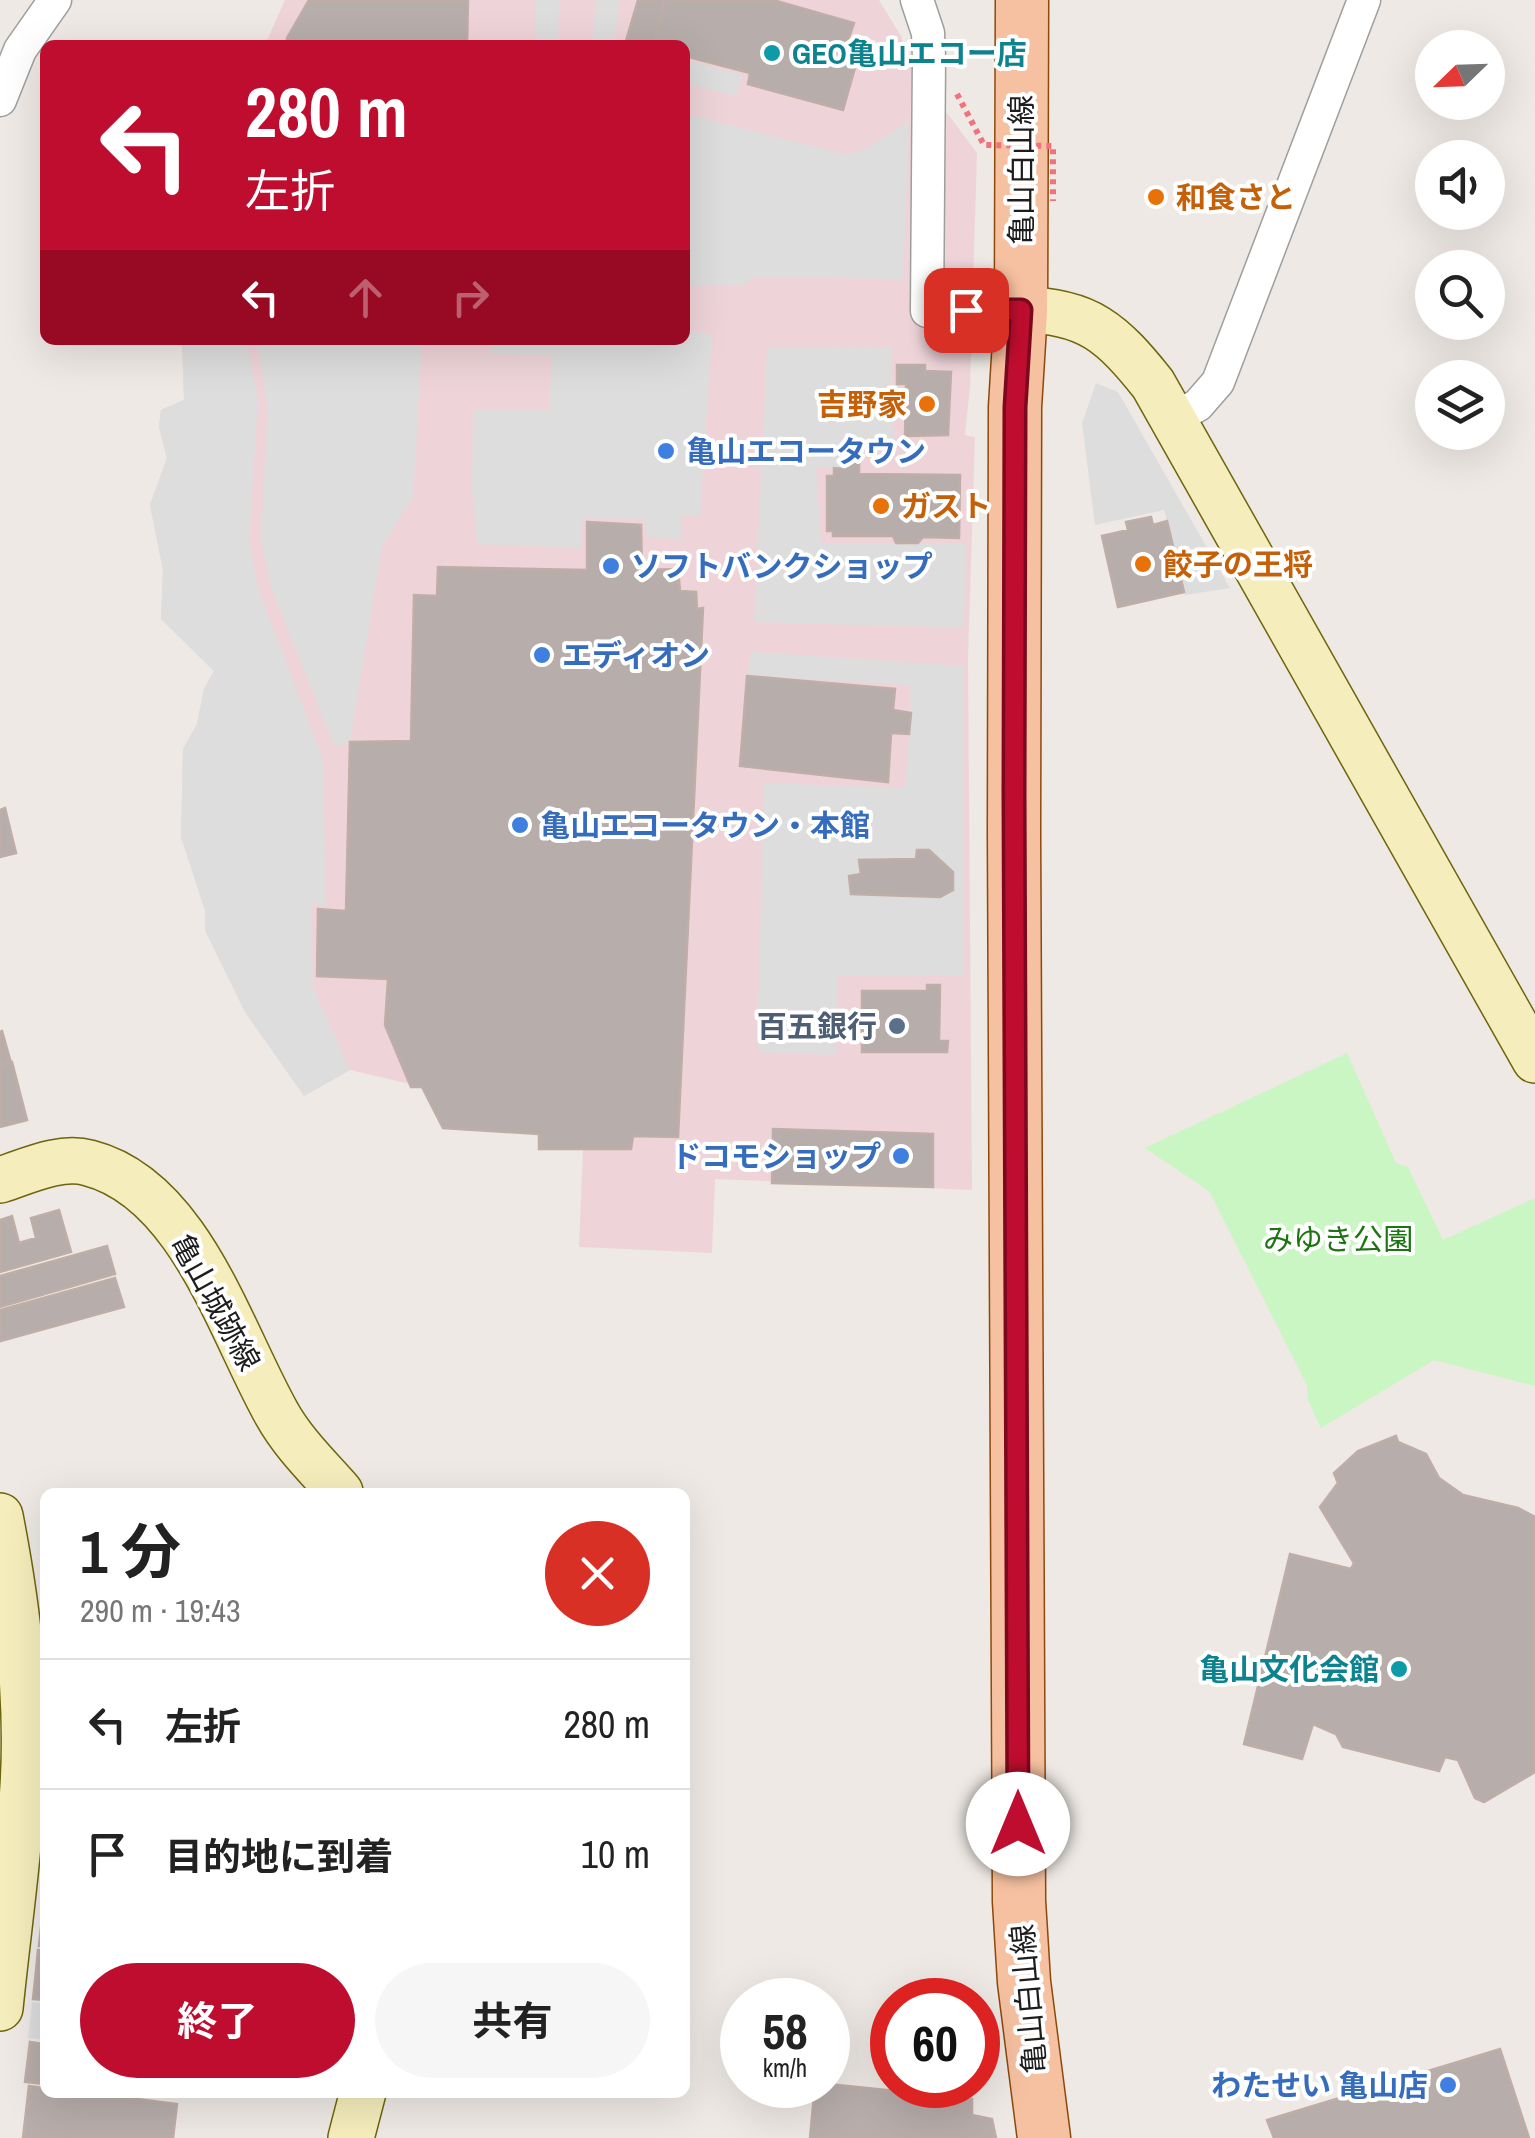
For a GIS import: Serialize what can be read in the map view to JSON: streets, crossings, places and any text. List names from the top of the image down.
{
  "streets": {
    "main road": ["亀山白山線", "亀山城跡線"]
  },
  "parks": ["みゆき公園"],
  "places": [
    "GEO亀山エコー店",
    "和食さと",
    "吉野家",
    "亀山エコータウン",
    "ガスト",
    "餃子の王将",
    "ソフトバンクショップ",
    "エディオン",
    "亀山エコータウン・本館",
    "百五銀行",
    "ドコモショップ",
    "亀山文化会館",
    "わたせい 亀山店"
  ],
  "north": "bottom left",
  "page": {
    "turn": ["280 m", "左折"],
    "heading": ["1 分", "290 m · 19:43"],
    "list": [
      {
        "name": "左折",
        "value": "280 m"
      },
      {
        "name": "目的地に到着",
        "value": "10 m"
      }
    ],
    "buttons": ["終了", "共有"],
    "speed": "58 km/h",
    "limit": "60"
  }
}
